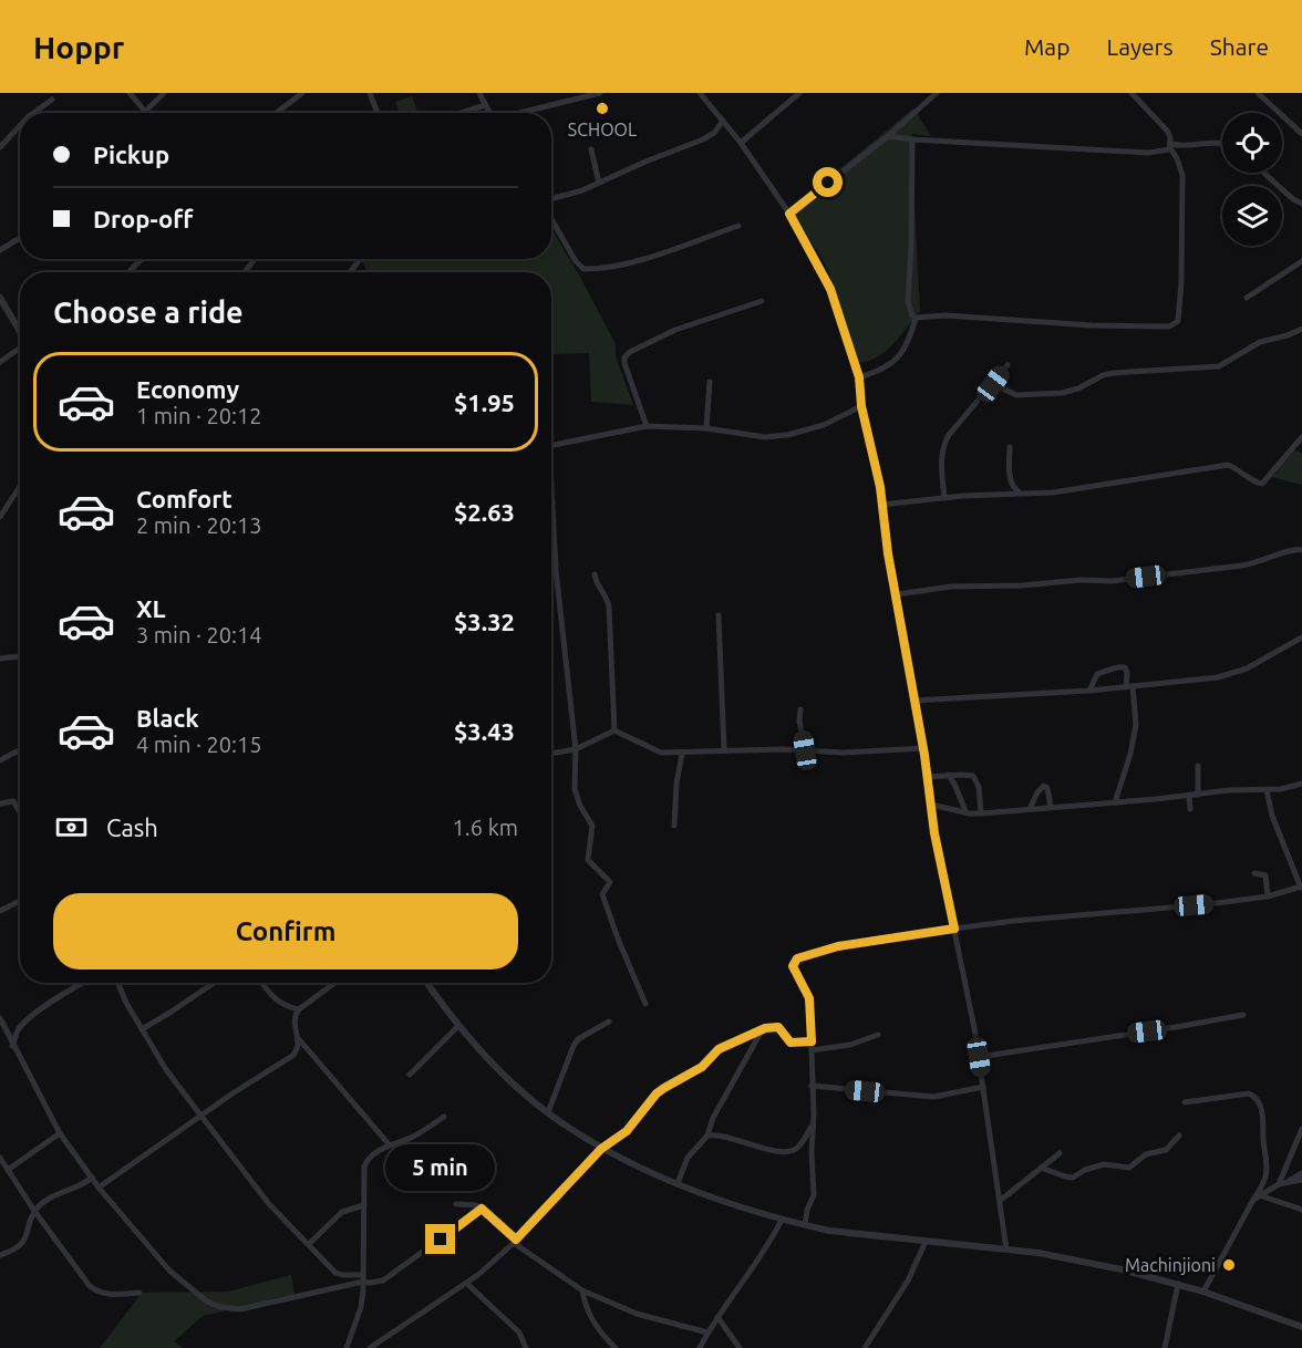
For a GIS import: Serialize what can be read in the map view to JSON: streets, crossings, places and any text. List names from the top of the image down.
{
  "places": ["SCHOOL", "Machinjioni"],
  "page": {
    "header": "Hoppr",
    "nav": ["Map", "Layers", "Share"],
    "banner": ["Pickup", "Drop-off"],
    "heading": "Choose a ride",
    "list": [
      {
        "name": "Economy",
        "note": "1 min · 20:12",
        "value": "$1.95"
      },
      {
        "name": "Comfort",
        "note": "2 min · 20:13",
        "value": "$2.63"
      },
      {
        "name": "XL",
        "note": "3 min · 20:14",
        "value": "$3.32"
      },
      {
        "name": "Black",
        "note": "4 min · 20:15",
        "value": "$3.43"
      }
    ],
    "pay": ["Cash", "1.6 km"],
    "buttons": "Confirm",
    "bubble": "5 min"
  }
}
